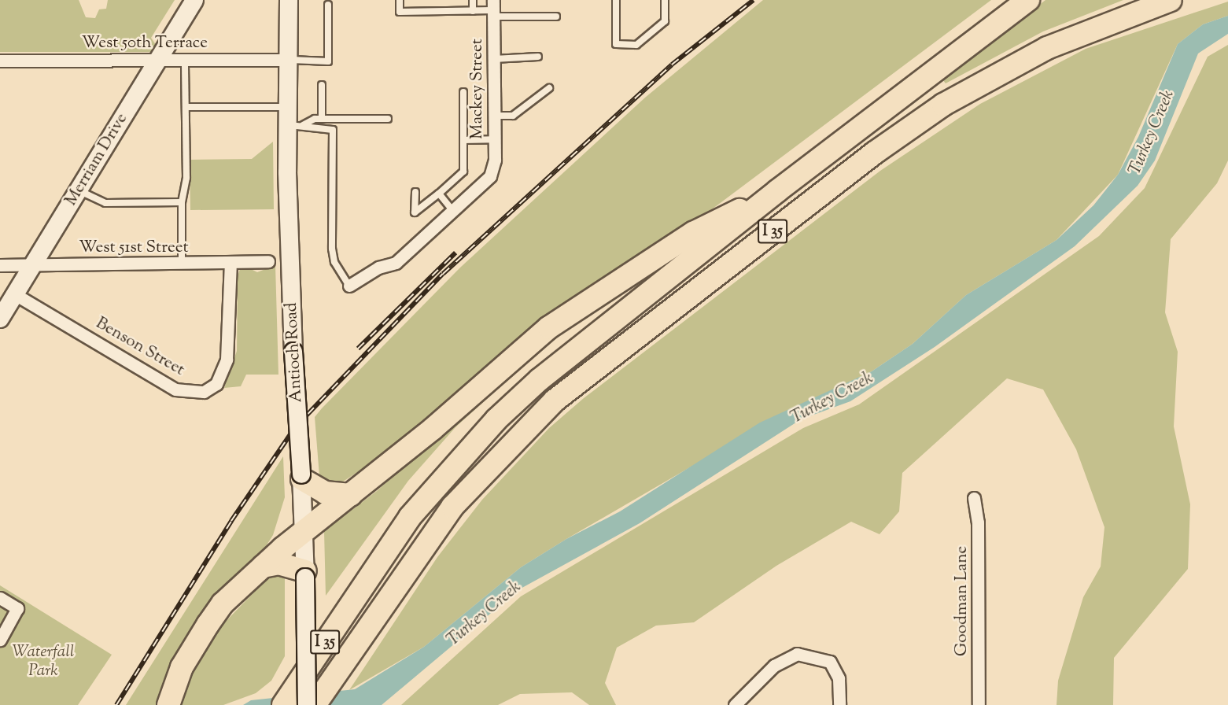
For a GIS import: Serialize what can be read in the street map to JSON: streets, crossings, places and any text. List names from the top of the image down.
{
  "streets": {
    "highway": ["I 35"],
    "main road": ["Merriam Drive", "Antioch Road"],
    "street": [
      "West 50th Terrace",
      "Mackey Street",
      "West 51st Street",
      "Benson Street",
      "Goodman Lane"
    ]
  },
  "crossings": [
    ["West 50th Terrace", "Merriam Drive"],
    ["West 50th Terrace", "Antioch Road"],
    ["Merriam Drive", "West 51st Street"],
    ["Merriam Drive", "Benson Street"],
    ["West 51st Street", "Benson Street"]
  ],
  "water": ["Turkey Creek"],
  "parks": ["Waterfall Park"]
}
